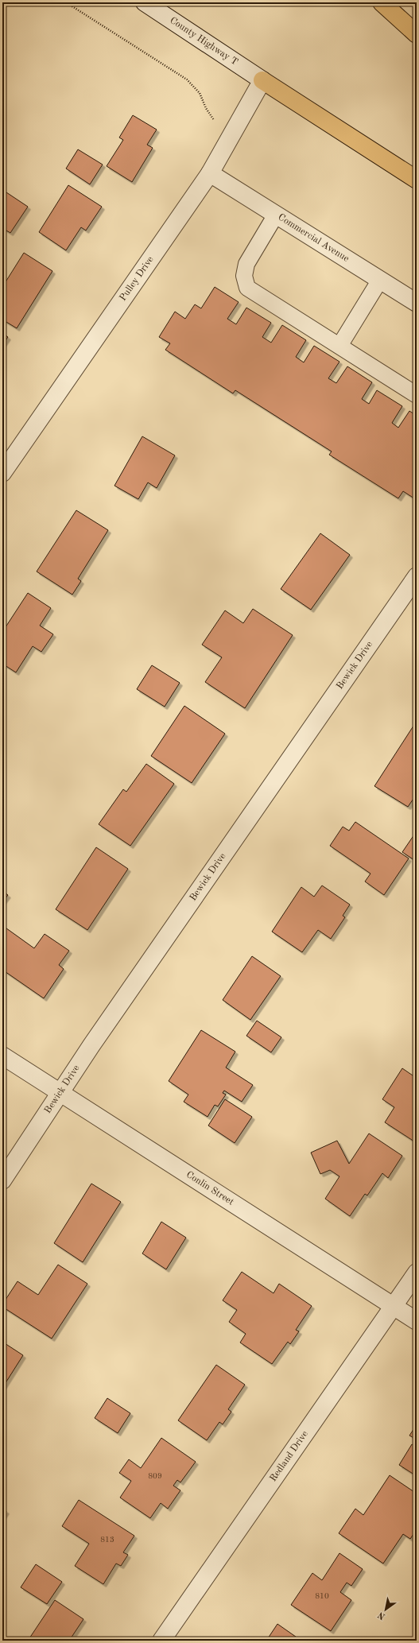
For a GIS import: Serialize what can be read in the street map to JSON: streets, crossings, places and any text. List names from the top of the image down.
{
  "streets": {
    "street": [
      "County Highway T",
      "Commercial Avenue",
      "Pulley Drive",
      "Bewick Drive",
      "Conlin Street",
      "Redland Drive"
    ]
  },
  "crossings": [
    ["County Highway T", "Pulley Drive"],
    ["Commercial Avenue", "Pulley Drive"],
    ["Bewick Drive", "Conlin Street"],
    ["Conlin Street", "Redland Drive"]
  ],
  "house_numbers": ["809", "813", "810"],
  "north": "bottom left"
}
